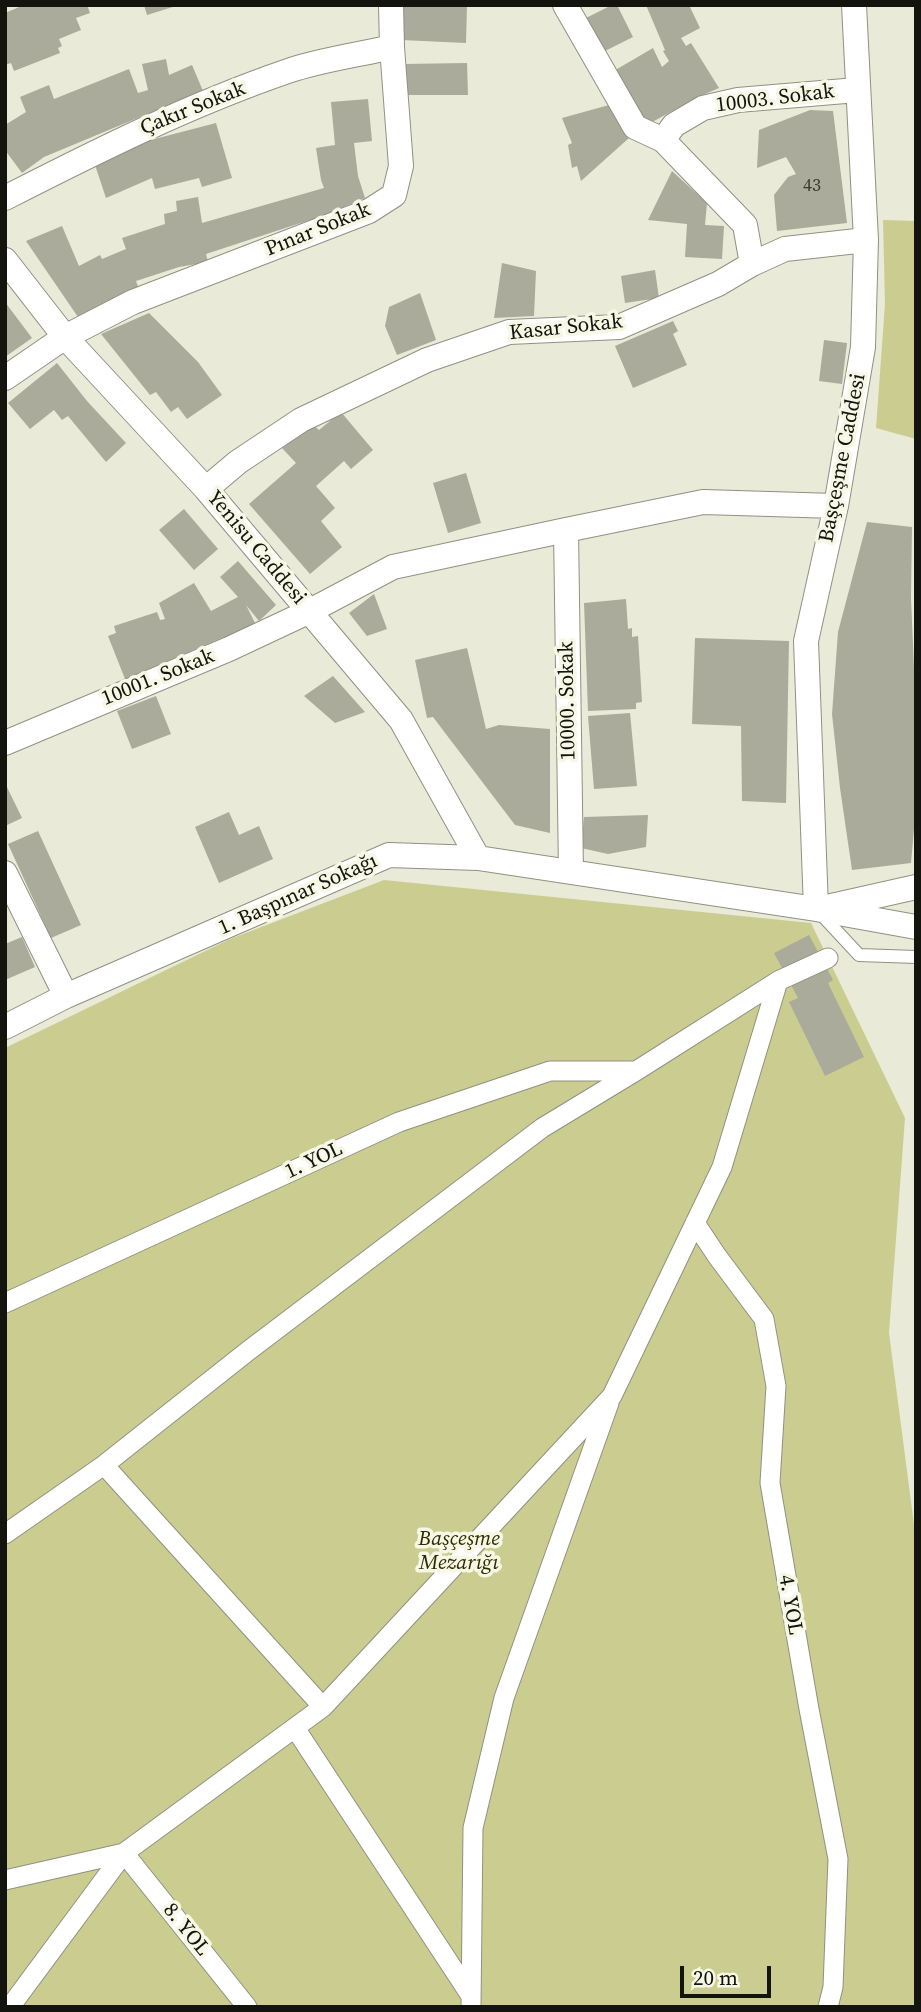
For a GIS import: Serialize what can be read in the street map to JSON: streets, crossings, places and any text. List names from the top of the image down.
{
  "streets": {
    "street": [
      "10003. Sokak",
      "Çakır Sokak",
      "Pınar Sokak",
      "Kasar Sokak",
      "Başçeşme Caddesi",
      "Yenisu Caddesi",
      "10001. Sokak",
      "10000. Sokak",
      "1. Başpınar Sokağı",
      "1. YOL",
      "4. YOL",
      "8. YOL"
    ]
  },
  "crossings": [
    ["10003. Sokak", "Başçeşme Caddesi"],
    ["Çakır Sokak", "Pınar Sokak"],
    ["Pınar Sokak", "Yenisu Caddesi"],
    ["Kasar Sokak", "Başçeşme Caddesi"],
    ["Kasar Sokak", "Yenisu Caddesi"],
    ["Başçeşme Caddesi", "1. Başpınar Sokağı"],
    ["Yenisu Caddesi", "10001. Sokak"],
    ["Yenisu Caddesi", "1. Başpınar Sokağı"],
    ["10000. Sokak", "1. Başpınar Sokağı"]
  ],
  "parks": ["Başçeşme Mezarığı"],
  "house_numbers": ["43"],
  "scale_bar": "20 m"
}
